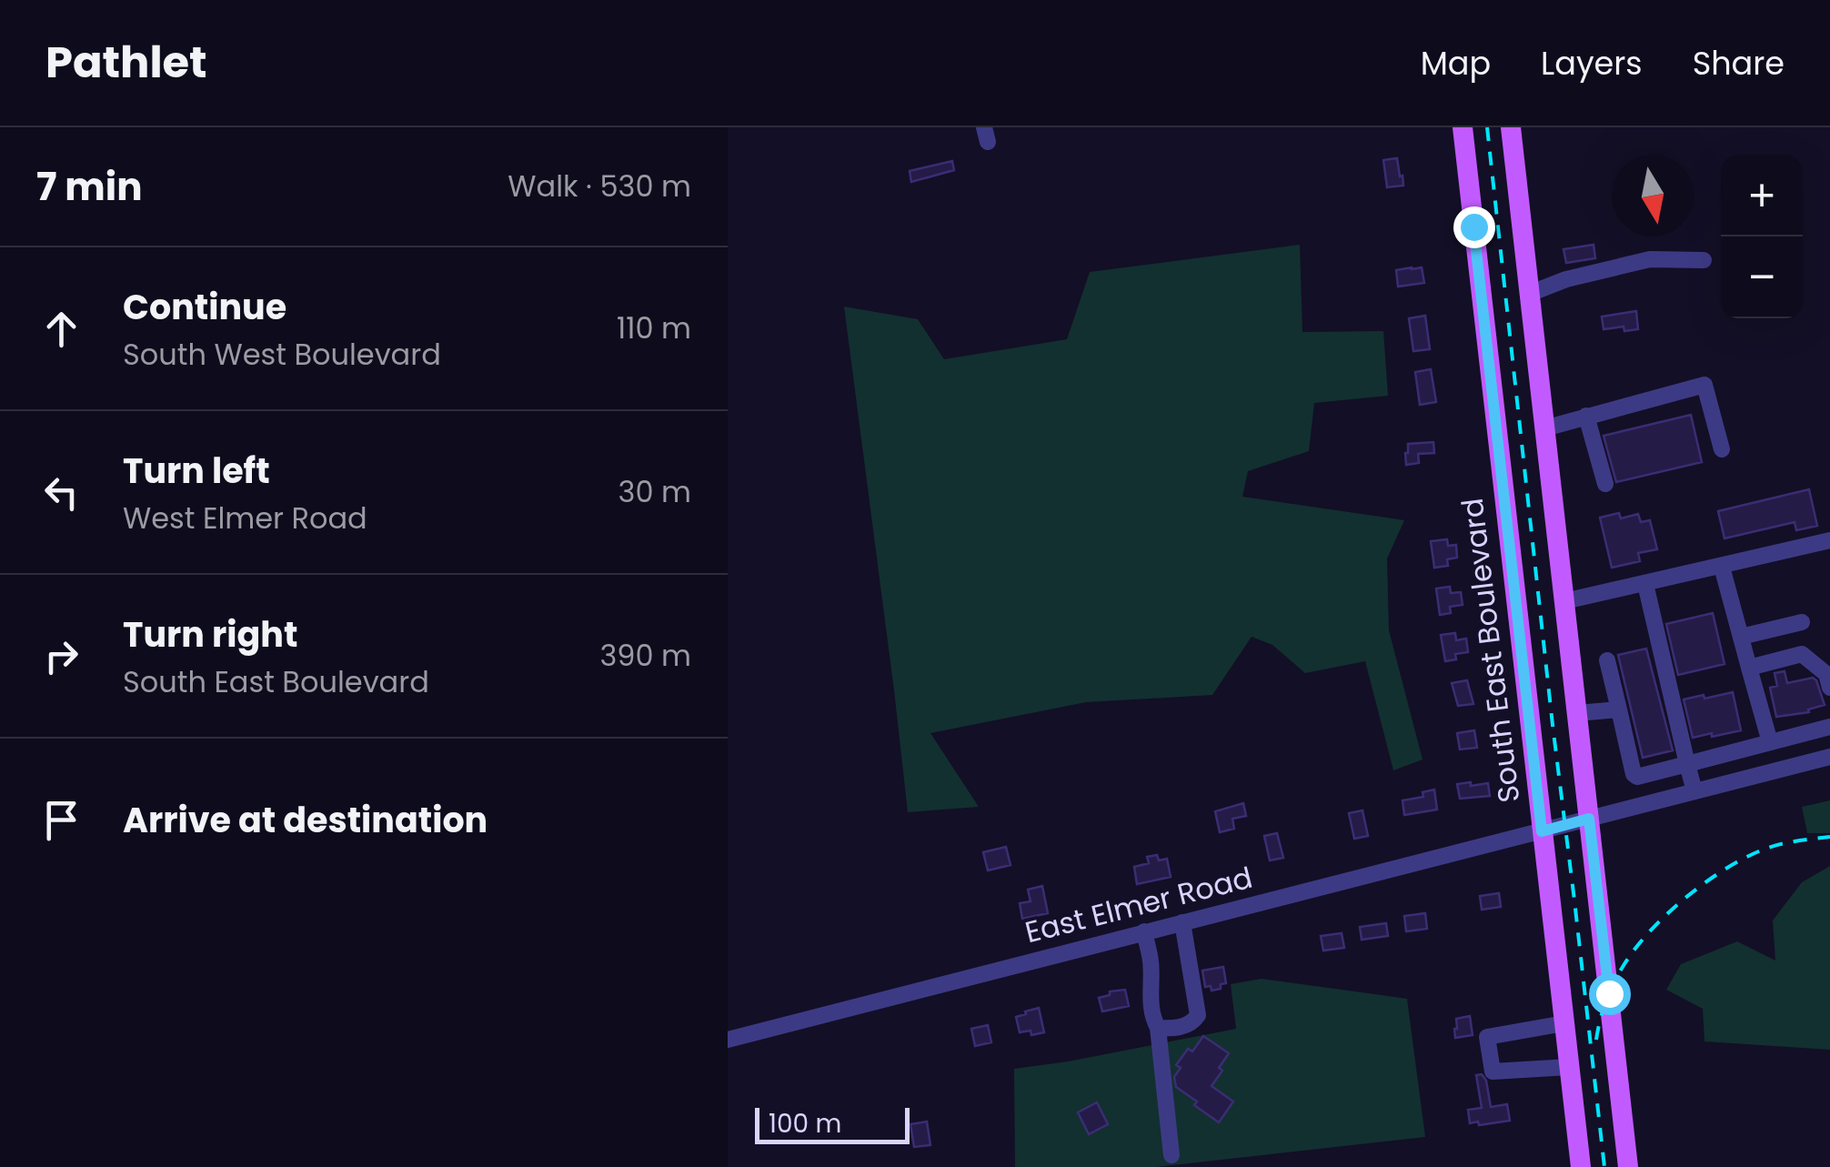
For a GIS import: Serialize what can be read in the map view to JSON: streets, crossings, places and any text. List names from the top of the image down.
{
  "streets": {
    "main road": ["South East Boulevard"],
    "street": ["East Elmer Road"]
  },
  "crossings": [
    ["South East Boulevard", "East Elmer Road"]
  ],
  "scale_bar": "100 m",
  "north": "bottom",
  "page": {
    "header": "Pathlet",
    "nav": ["Map", "Layers", "Share"],
    "heading": ["7 min", "Walk · 530 m"],
    "map_buttons": ["+", "−"],
    "list": [
      ["Continue", "South West Boulevard", "110 m"],
      ["Turn left", "West Elmer Road", "30 m"],
      ["Turn right", "South East Boulevard", "390 m"],
      "Arrive at destination"
    ],
    "scale": "100 m"
  }
}
